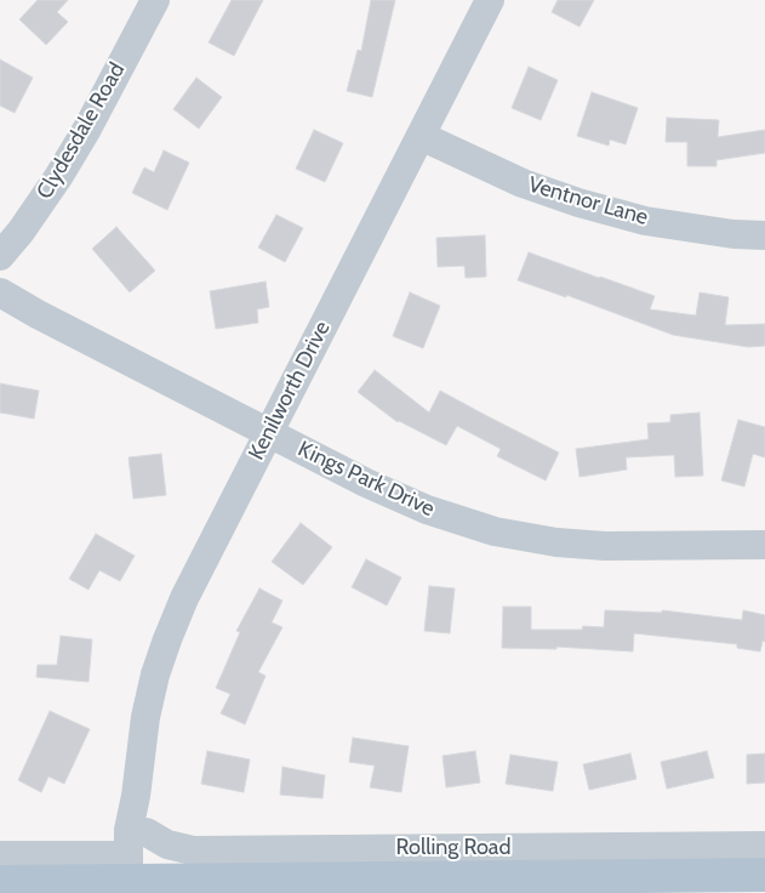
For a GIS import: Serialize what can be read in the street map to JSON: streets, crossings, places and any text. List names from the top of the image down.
{
  "streets": {
    "main road": ["Rolling Road"],
    "street": [
      "Clydesdale Road",
      "Ventnor Lane",
      "Kenilworth Drive",
      "Kings Park Drive"
    ]
  },
  "crossings": [
    ["Ventnor Lane", "Kenilworth Drive"],
    ["Kenilworth Drive", "Kings Park Drive"],
    ["Kenilworth Drive", "Rolling Road"]
  ]
}
